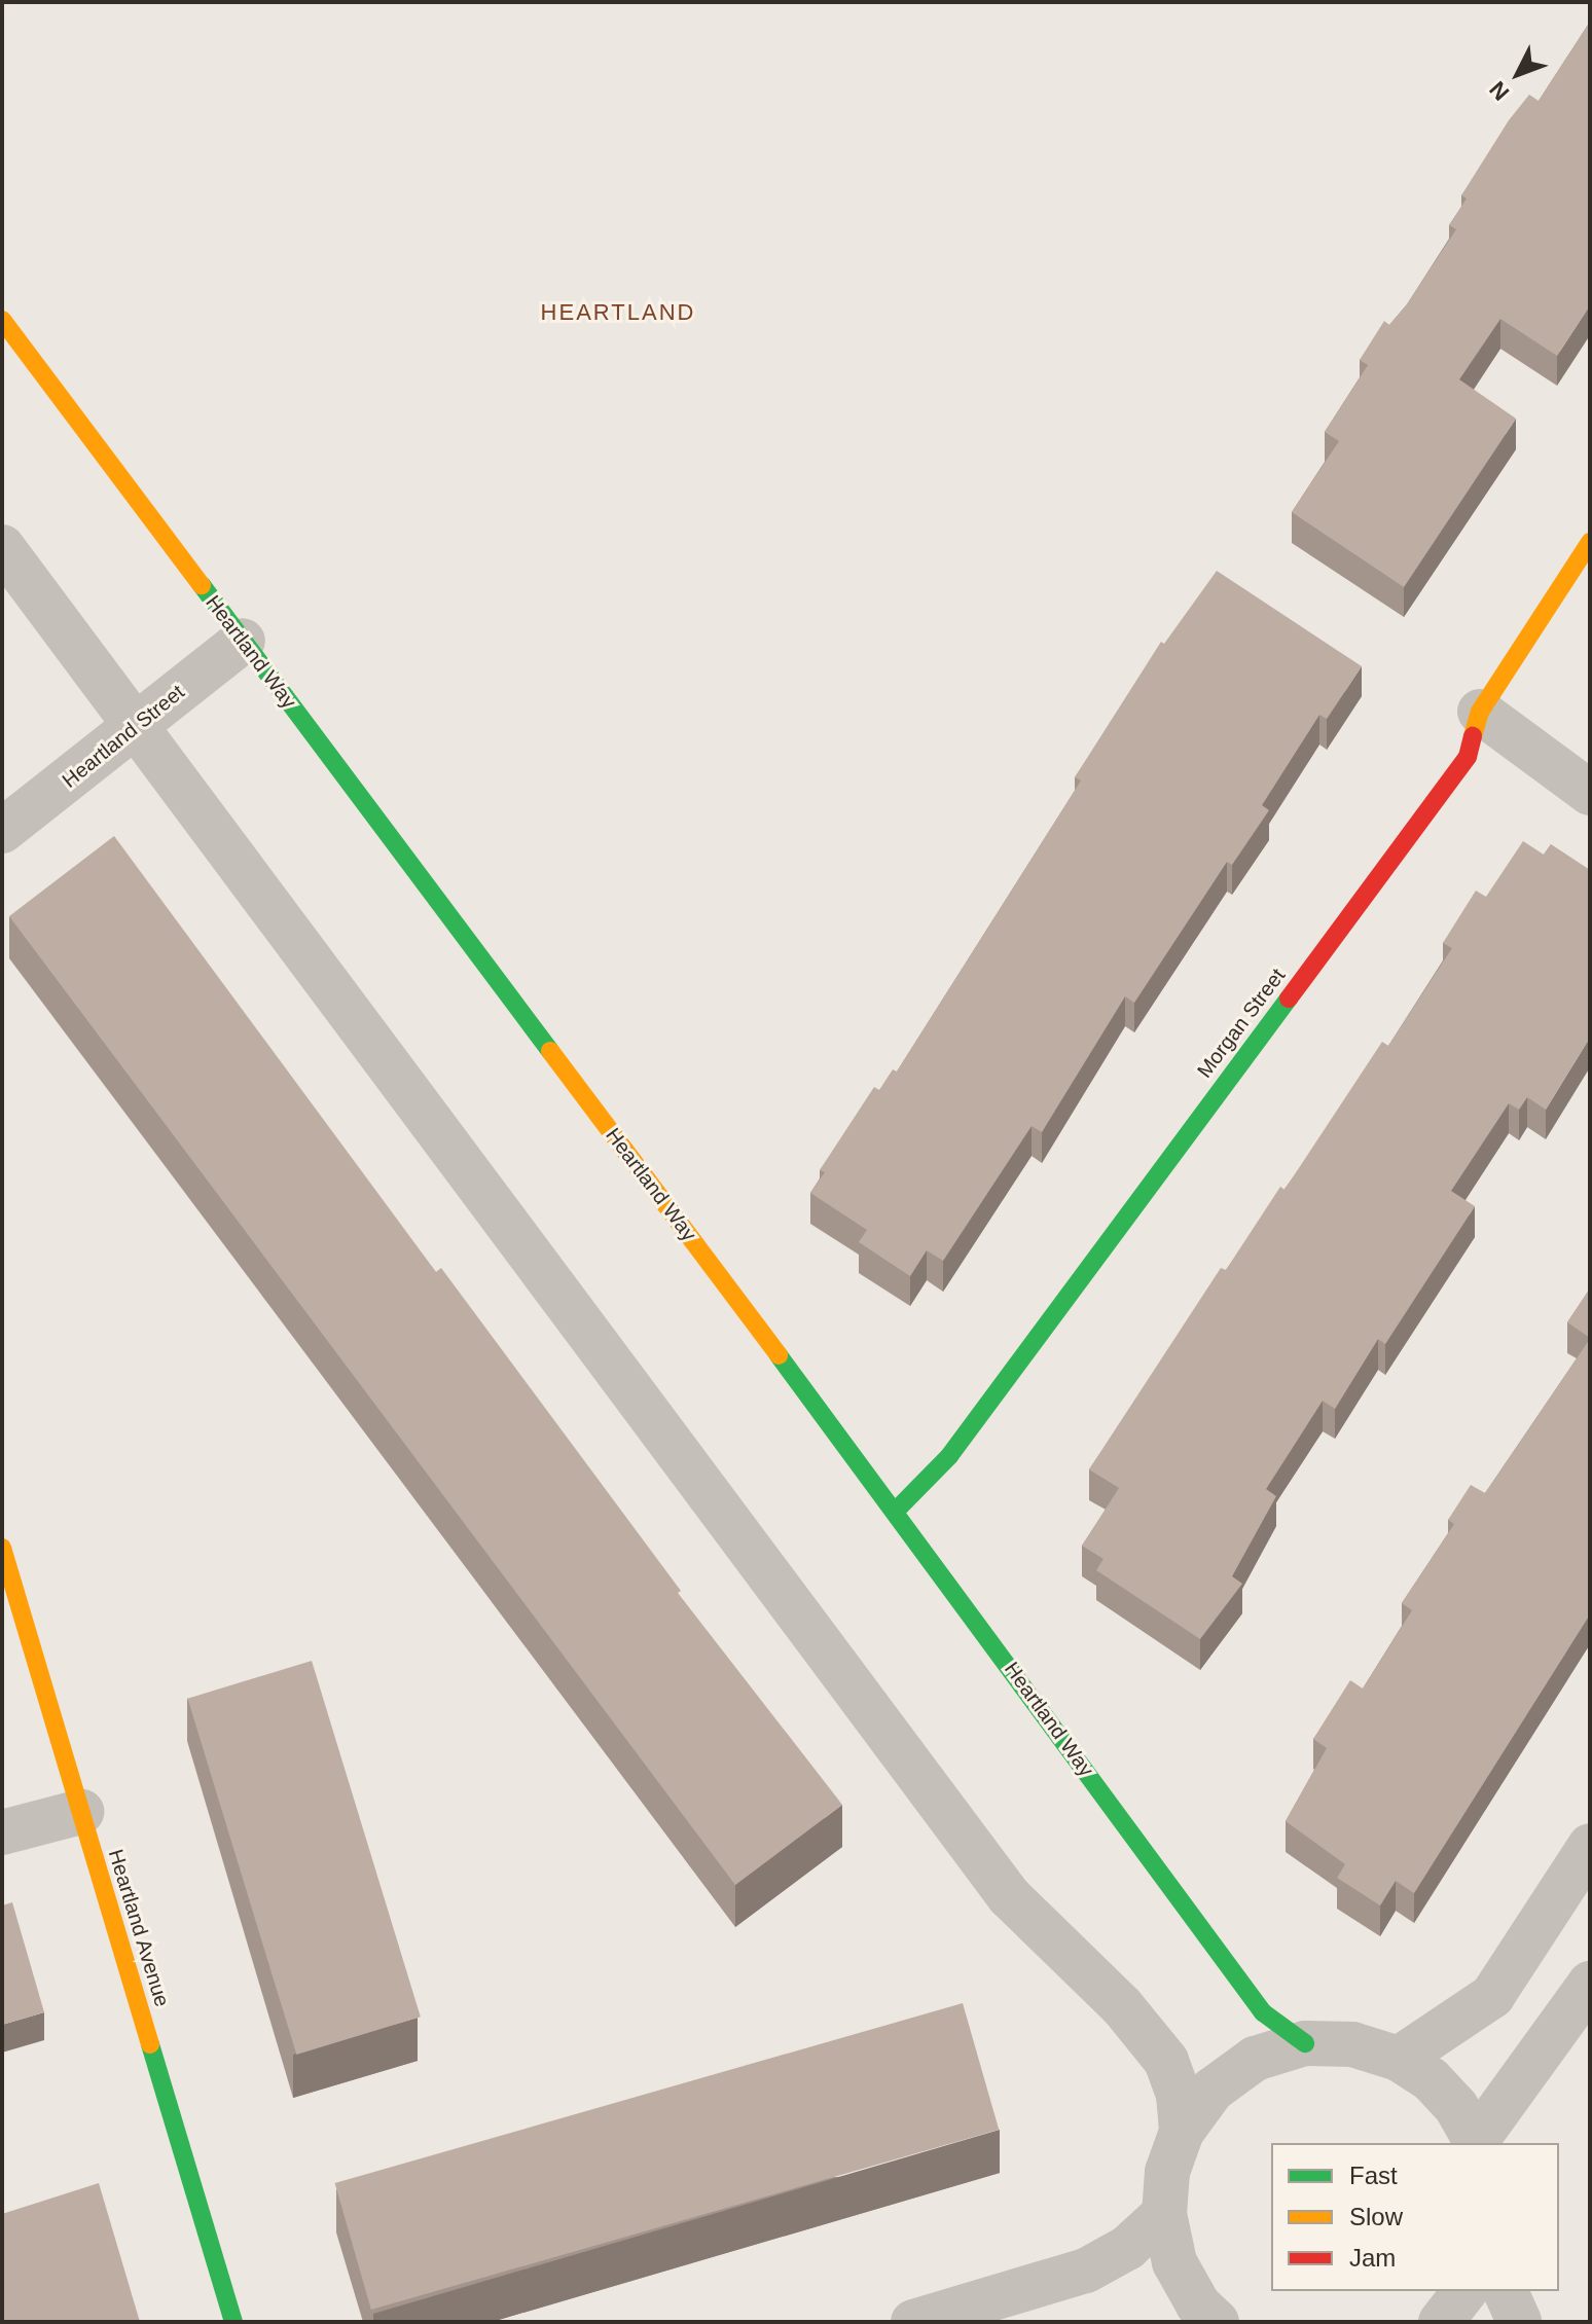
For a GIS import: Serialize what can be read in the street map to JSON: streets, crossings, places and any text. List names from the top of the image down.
{
  "streets": {
    "street": [
      "Heartland Way",
      "Heartland Street",
      "Morgan Street",
      "Heartland Avenue"
    ]
  },
  "crossings": [
    ["Heartland Way", "Heartland Street"],
    ["Heartland Way", "Morgan Street"]
  ],
  "districts": ["HEARTLAND"],
  "legend": ["Fast", "Slow", "Jam"],
  "north": "bottom left"
}
